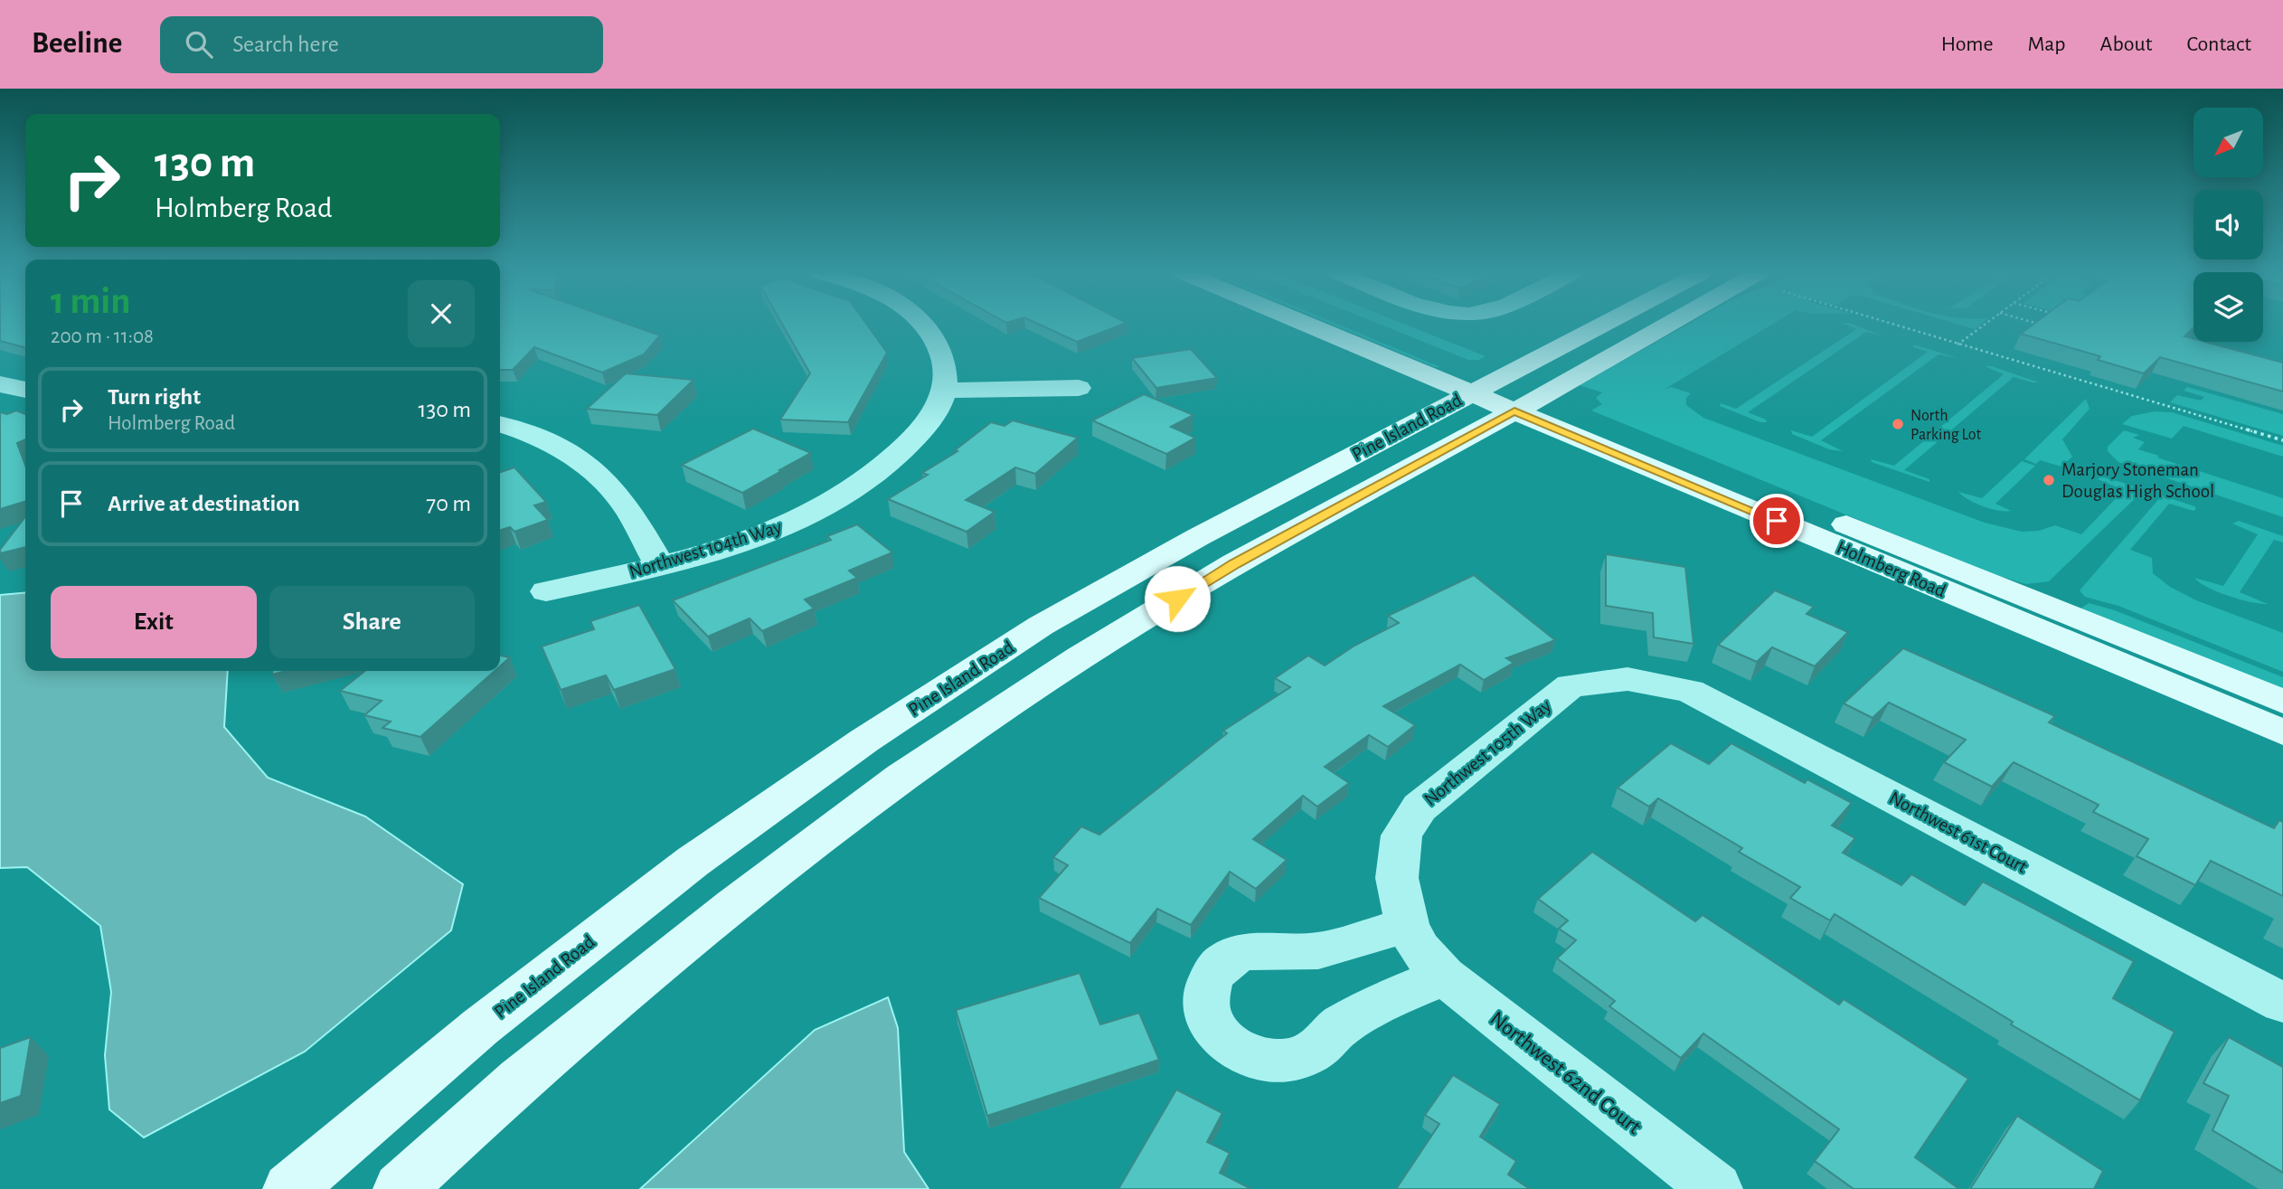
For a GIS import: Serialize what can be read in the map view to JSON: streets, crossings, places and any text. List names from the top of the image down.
{
  "streets": {
    "main road": ["Pine Island Road", "Holmberg Road"],
    "street": [
      "Northwest 104th Way",
      "Northwest 105th Way",
      "Northwest 61st Court",
      "Northwest 62nd Court"
    ]
  },
  "crossings": [
    ["Pine Island Road", "Holmberg Road"],
    ["Northwest 105th Way", "Northwest 61st Court"],
    ["Northwest 105th Way", "Northwest 62nd Court"]
  ],
  "places": ["North Parking Lot", "Marjory Stoneman Douglas High School"],
  "north": "bottom left",
  "page": {
    "header": "Beeline",
    "search": "Search here",
    "nav": [
      "Home",
      "Map",
      "About",
      "Contact"
    ],
    "turn": ["130 m", "Holmberg Road"],
    "heading": ["1 min", "200 m · 11:08"],
    "list": [
      {
        "name": "Turn right",
        "note": "Holmberg Road",
        "value": "130 m"
      },
      {
        "name": "Arrive at destination",
        "value": "70 m"
      }
    ],
    "buttons": ["Exit", "Share"]
  }
}
